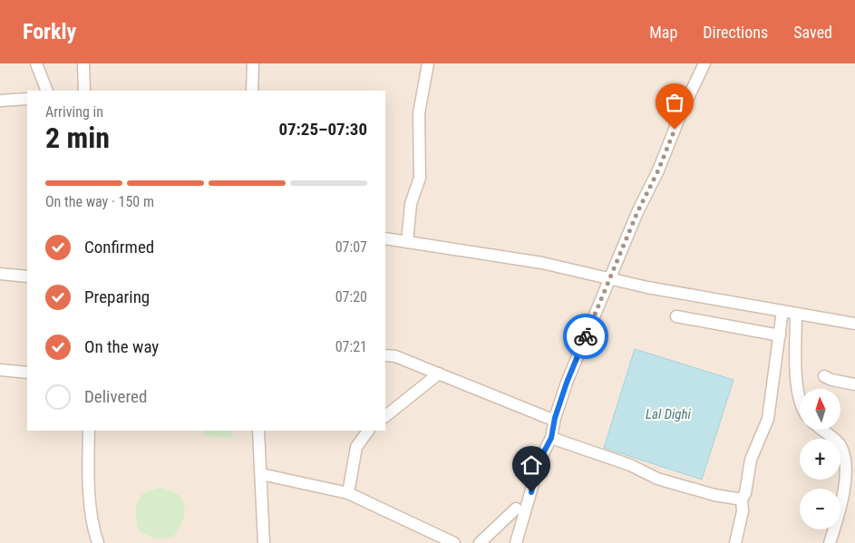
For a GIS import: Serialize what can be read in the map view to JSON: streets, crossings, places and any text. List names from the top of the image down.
{
  "water": ["Lal Dighi"],
  "north": "top",
  "page": {
    "header": "Forkly",
    "nav": ["Map", "Directions", "Saved"],
    "heading": ["2 min", "Arriving in", "07:25–07:30"],
    "bar": "On the way · 150 m",
    "list": [
      ["Confirmed", "07:07"],
      ["Preparing", "07:20"],
      ["On the way", "07:21"],
      "Delivered"
    ],
    "map_buttons": ["+", "−"]
  }
}
